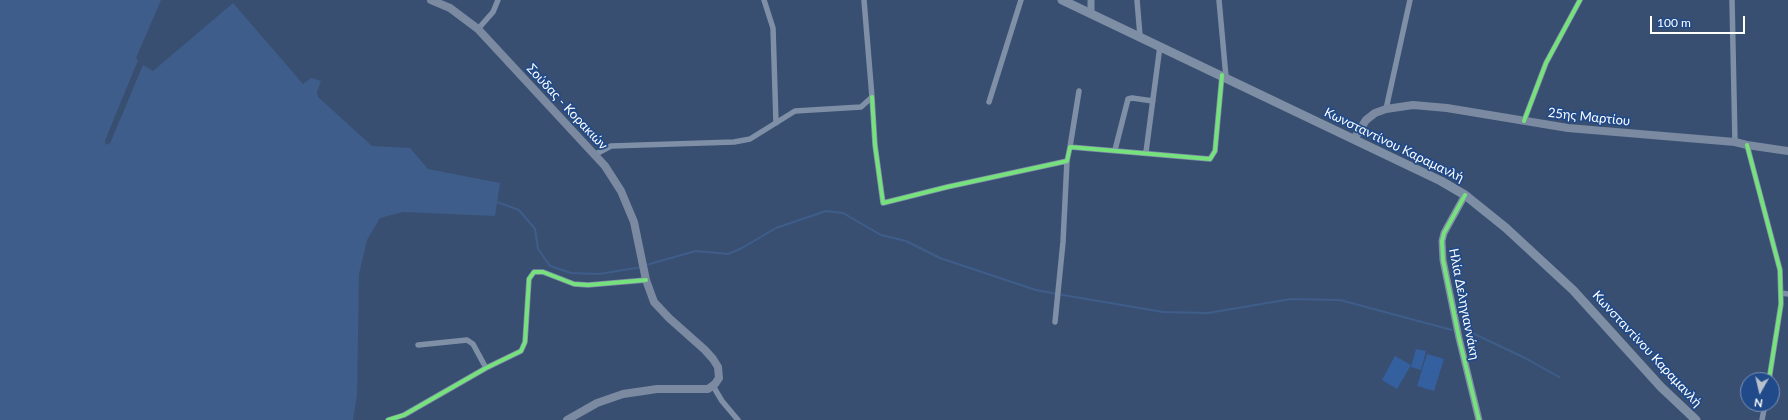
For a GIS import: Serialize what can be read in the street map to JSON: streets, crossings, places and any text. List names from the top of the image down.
{
  "streets": {
    "main road": ["Σούδας - Κορακιών", "25ης Μαρτίου", "Κωνσταντίνου Καραμανλή"],
    "street": ["Ηλία Δεληγιαννάκη"]
  },
  "crossings": [
    ["25ης Μαρτίου", "Κωνσταντίνου Καραμανλή"],
    ["Κωνσταντίνου Καραμανλή", "Ηλία Δεληγιαννάκη"]
  ],
  "scale_bar": "100 m",
  "north": "bottom"
}
